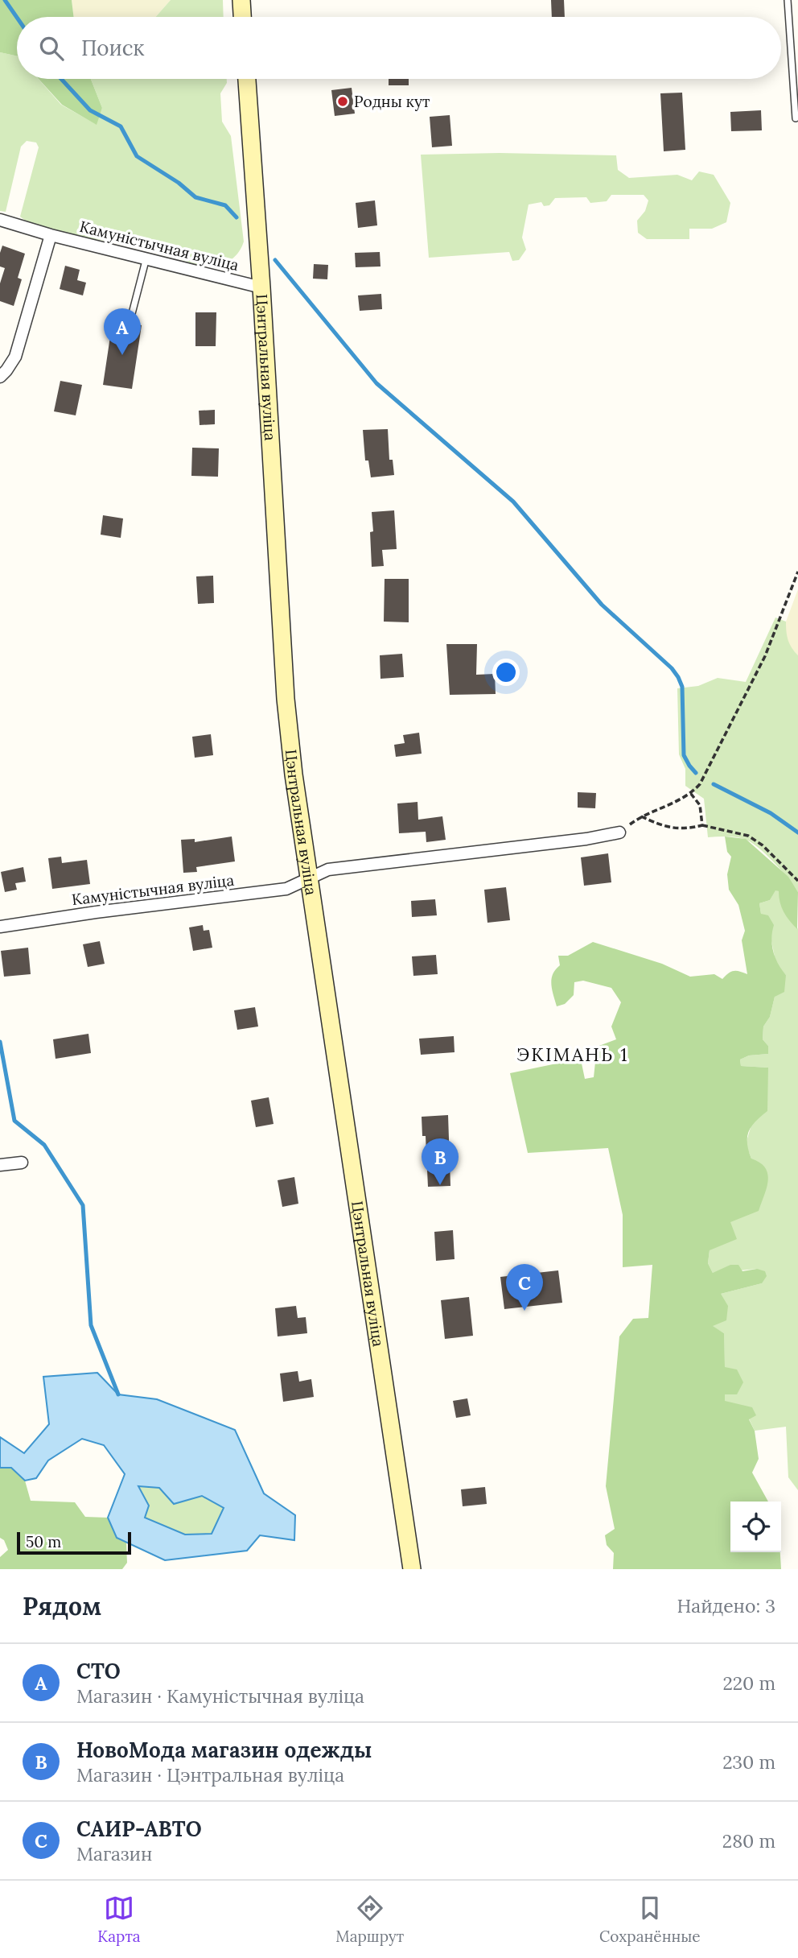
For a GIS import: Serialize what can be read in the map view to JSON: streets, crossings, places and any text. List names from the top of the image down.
{
  "streets": {
    "main road": ["Цэнтральная вуліца"],
    "street": ["Камуністычная вуліца"]
  },
  "crossings": [
    ["Камуністычная вуліца", "Цэнтральная вуліца"]
  ],
  "districts": ["ЭКІМАНЬ 1"],
  "places": ["Родны кут"],
  "scale_bar": "50 m",
  "page": {
    "search": "Поиск",
    "pins": ["A", "B", "C"],
    "scale": "50 m",
    "heading": ["Рядом", "Найдено: 3"],
    "list": [
      {
        "mark": "A",
        "name": "СТО",
        "note": "Магазин · Камуністычная вуліца",
        "value": "220 m"
      },
      {
        "mark": "B",
        "name": "НовоМода магазин одежды",
        "note": "Магазин · Цэнтральная вуліца",
        "value": "230 m"
      },
      {
        "mark": "C",
        "name": "САИР-АВТО",
        "note": "Магазин",
        "value": "280 m"
      }
    ],
    "nav": ["Карта", "Маршрут", "Сохранённые"]
  }
}
